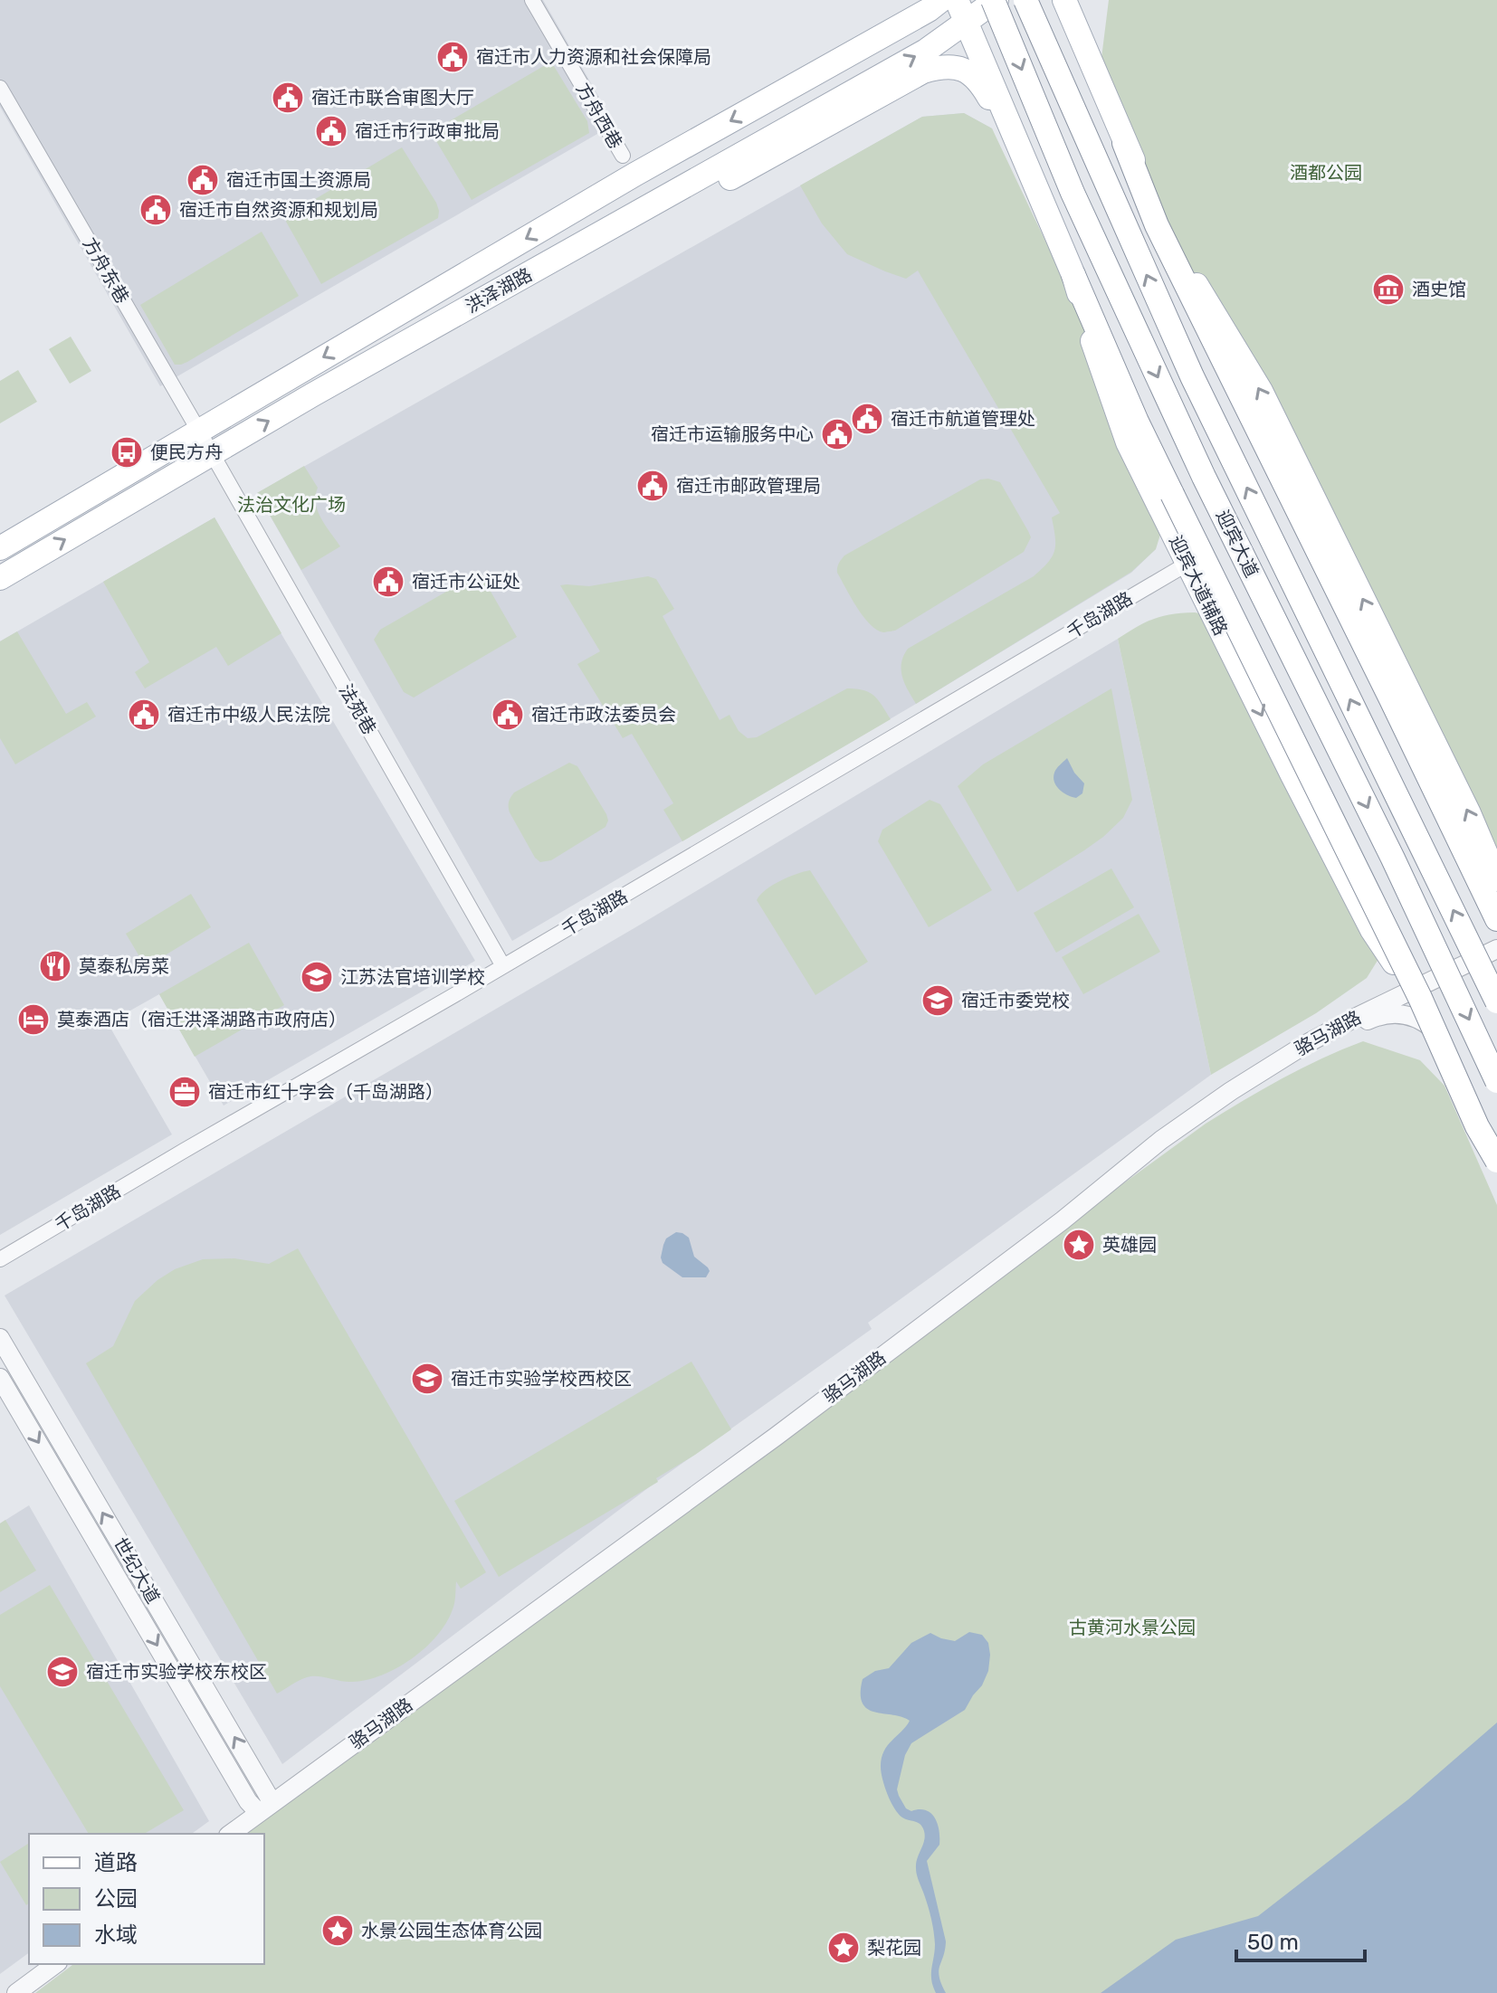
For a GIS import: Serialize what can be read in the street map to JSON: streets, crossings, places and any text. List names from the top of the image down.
{
  "streets": {
    "main road": ["洪泽湖路", "迎宾大道", "迎宾大道辅路"],
    "street": [
      "方舟西巷",
      "方舟东巷",
      "千岛湖路",
      "法苑巷",
      "骆马湖路",
      "世纪大道"
    ]
  },
  "crossings": [
    ["方舟东巷", "洪泽湖路"],
    ["方舟东巷", "法苑巷"],
    ["洪泽湖路", "迎宾大道"],
    ["洪泽湖路", "迎宾大道辅路"],
    ["洪泽湖路", "法苑巷"],
    ["迎宾大道辅路", "千岛湖路"],
    ["迎宾大道辅路", "骆马湖路"],
    ["千岛湖路", "法苑巷"],
    ["骆马湖路", "世纪大道"]
  ],
  "parks": ["酒都公园", "法治文化广场", "古黄河水景公园"],
  "places": {
    "public building": [
      "宿迁市人力资源和社会保障局",
      "宿迁市联合审图大厅",
      "宿迁市行政审批局",
      "宿迁市国土资源局",
      "宿迁市自然资源和规划局",
      "宿迁市航道管理处",
      "宿迁市运输服务中心",
      "宿迁市邮政管理局",
      "宿迁市公证处",
      "宿迁市中级人民法院",
      "宿迁市政法委员会"
    ],
    "museum": ["酒史馆"],
    "bus stop": ["便民方舟"],
    "restaurant": ["莫泰私房菜"],
    "school or university": [
      "江苏法官培训学校",
      "宿迁市委党校",
      "宿迁市实验学校西校区",
      "宿迁市实验学校东校区"
    ],
    "hotel": ["莫泰酒店（宿迁洪泽湖路市政府店）"],
    "office": ["宿迁市红十字会（千岛湖路）"],
    "place": ["英雄园", "水景公园生态体育公园", "梨花园"]
  },
  "legend": ["道路", "公园", "水域"],
  "scale_bar": "50 m"
}
